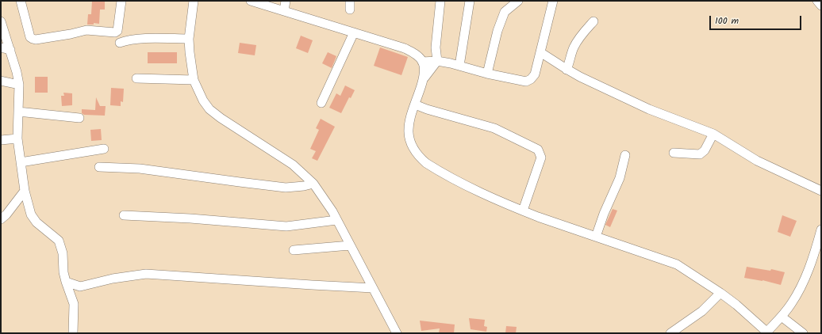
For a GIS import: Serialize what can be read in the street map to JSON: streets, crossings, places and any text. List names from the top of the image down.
{
  "scale_bar": "100 m"
}
